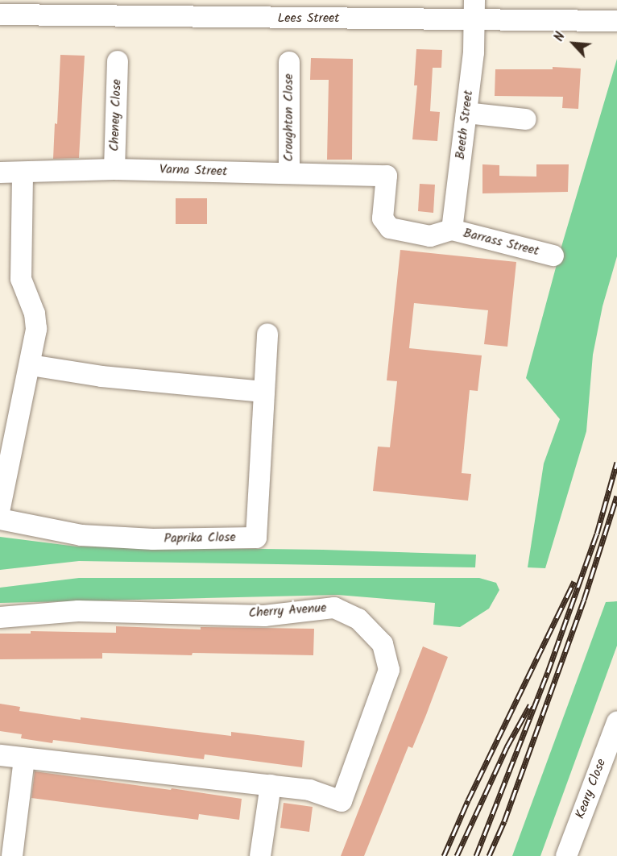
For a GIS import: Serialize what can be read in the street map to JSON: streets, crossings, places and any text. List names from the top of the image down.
{
  "streets": {
    "street": [
      "Lees Street",
      "Cheney Close",
      "Croughton Close",
      "Beeth Street",
      "Varna Street",
      "Barrass Street",
      "Paprika Close",
      "Cherry Avenue",
      "Keary Close"
    ]
  },
  "crossings": [
    ["Lees Street", "Beeth Street"],
    ["Cheney Close", "Varna Street"],
    ["Croughton Close", "Varna Street"],
    ["Beeth Street", "Barrass Street"],
    ["Varna Street", "Barrass Street"]
  ],
  "north": "top left"
}
